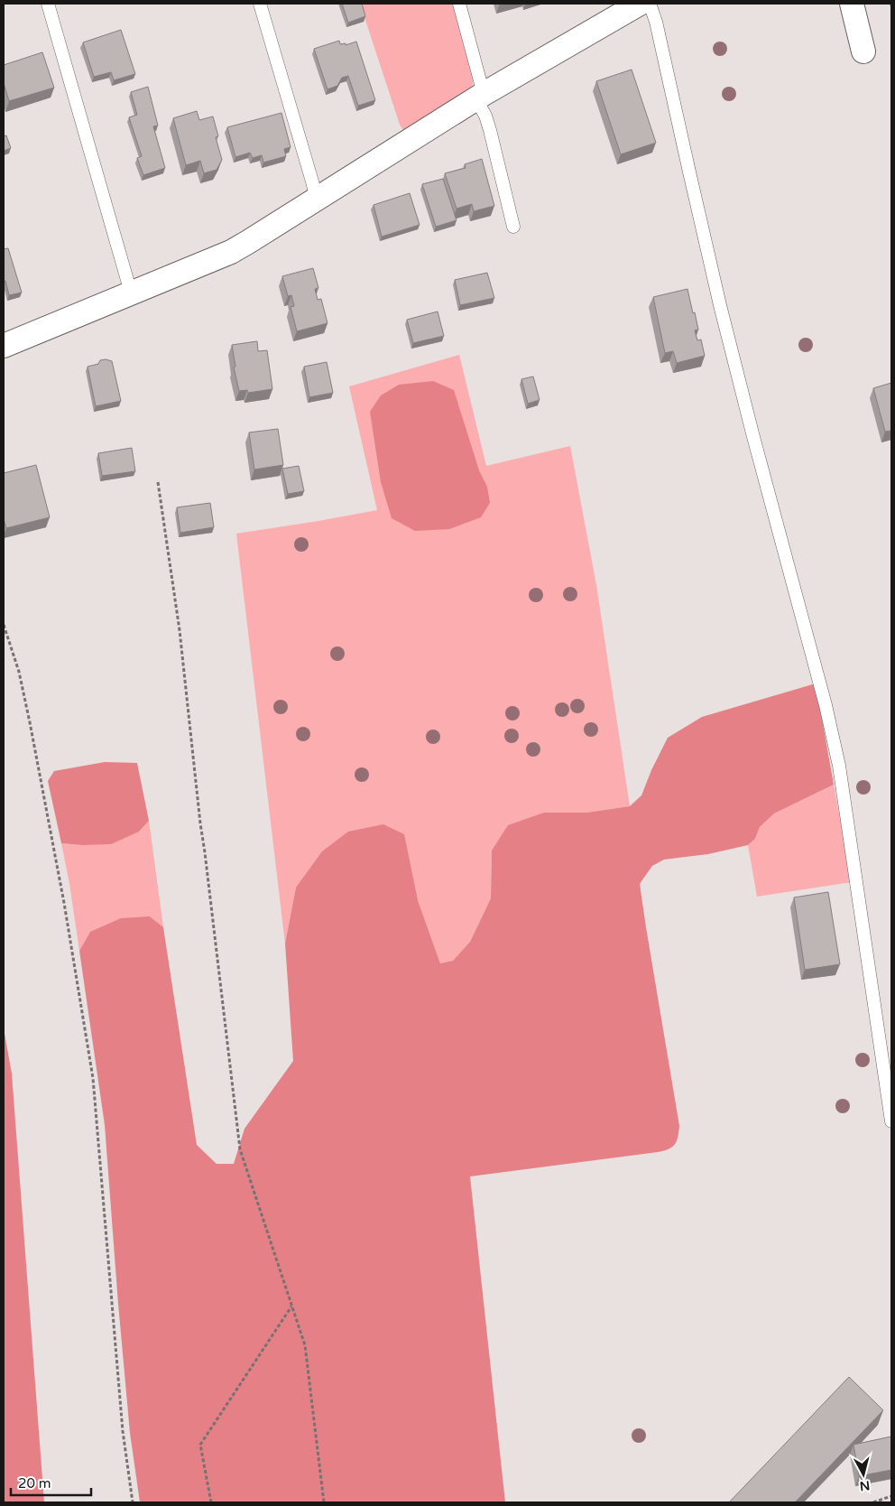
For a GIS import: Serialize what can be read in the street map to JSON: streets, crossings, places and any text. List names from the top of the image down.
{
  "scale_bar": "20 m",
  "north": "bottom"
}
